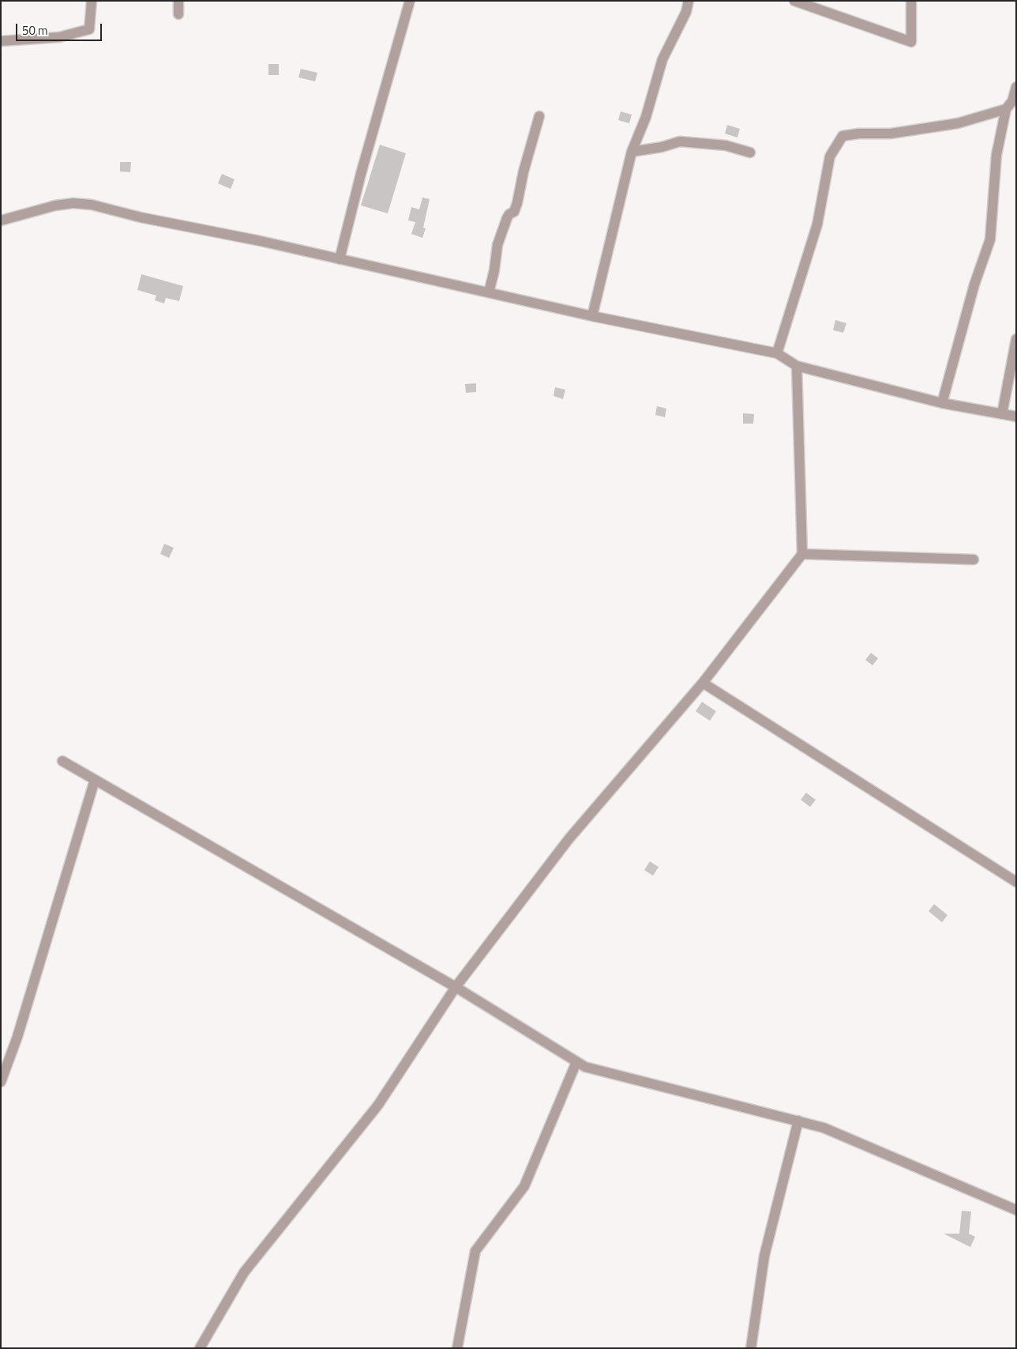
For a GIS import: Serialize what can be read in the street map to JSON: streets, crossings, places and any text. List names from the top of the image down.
{
  "scale_bar": "50 m"
}
